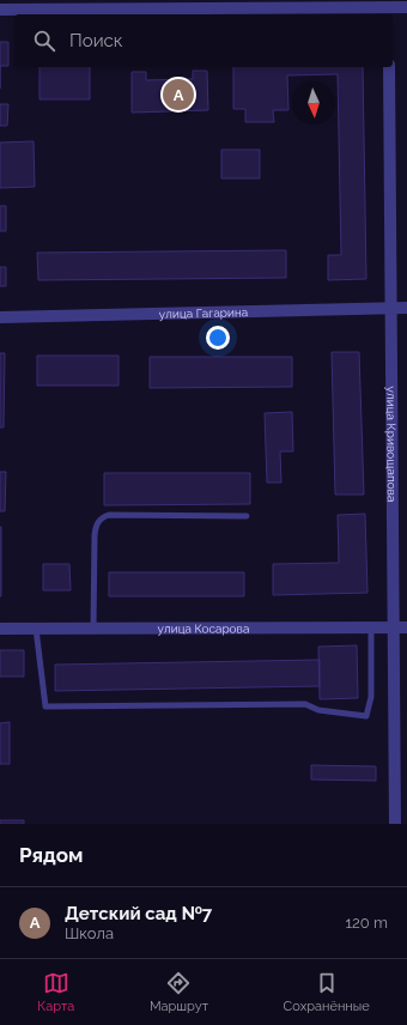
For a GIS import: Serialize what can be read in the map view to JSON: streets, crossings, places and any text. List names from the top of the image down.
{
  "streets": {
    "street": ["улица Гагарина", "улица Кривощапова", "улица Косарова"]
  },
  "crossings": [
    ["улица Гагарина", "улица Кривощапова"],
    ["улица Кривощапова", "улица Косарова"]
  ],
  "north": "bottom",
  "page": {
    "search": "Поиск",
    "pins": "A",
    "heading": "Рядом",
    "list": [
      {
        "mark": "A",
        "name": "Детский сад №7",
        "note": "Школа",
        "value": "120 m"
      }
    ],
    "nav": ["Карта", "Маршрут", "Сохранённые"]
  }
}
